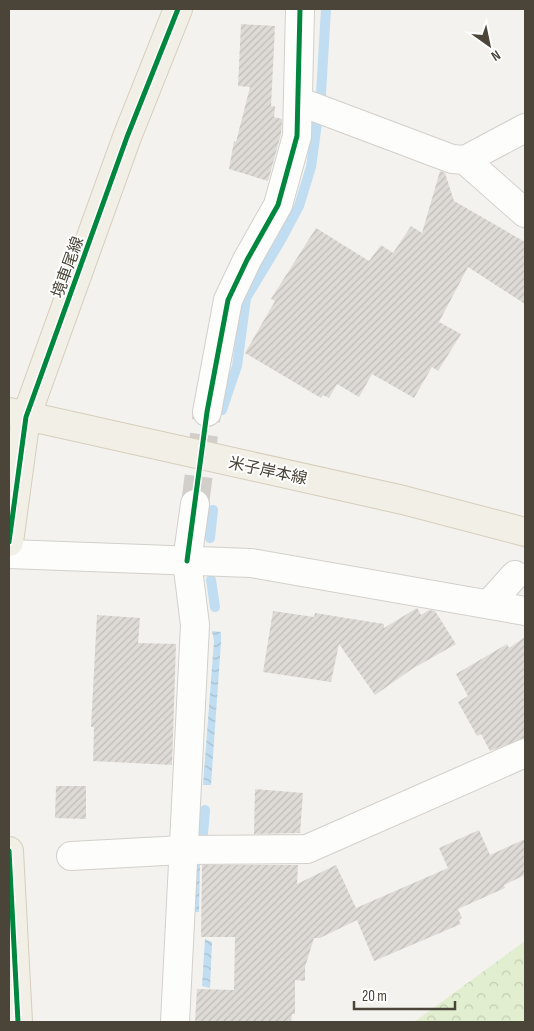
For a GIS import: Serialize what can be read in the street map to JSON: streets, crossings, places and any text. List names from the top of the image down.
{
  "streets": {
    "main road": ["境車尾線", "米子岸本線"]
  },
  "crossings": [
    ["境車尾線", "米子岸本線"]
  ],
  "scale_bar": "20 m",
  "north": "bottom right"
}
